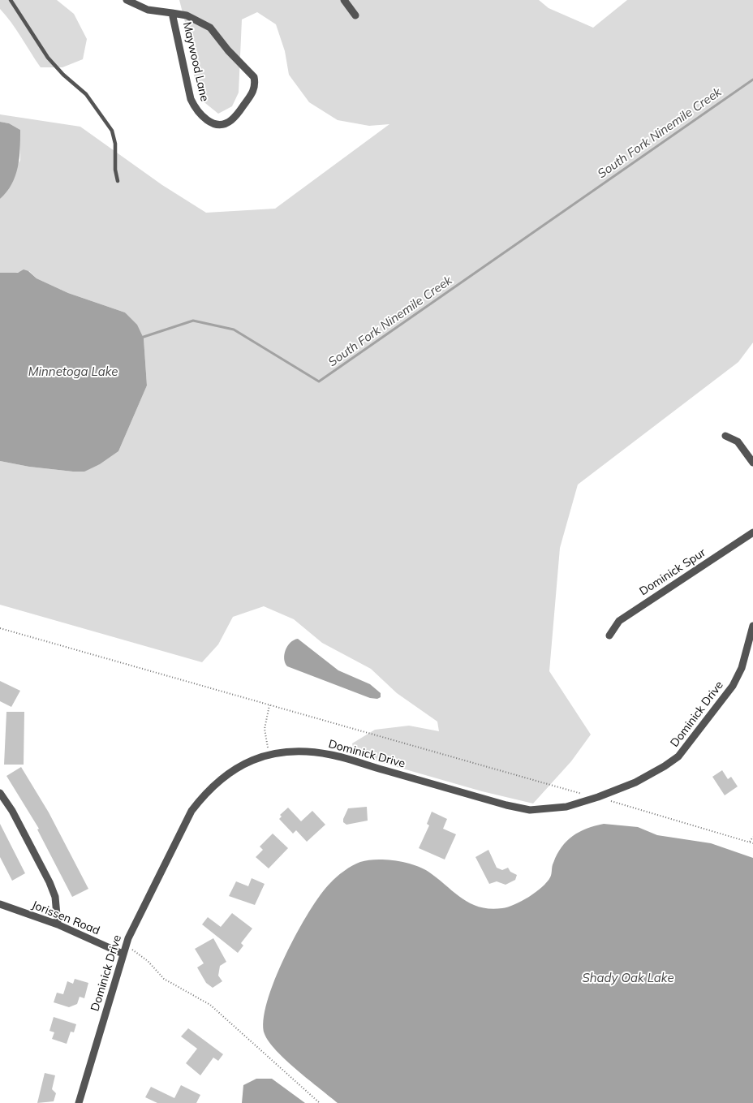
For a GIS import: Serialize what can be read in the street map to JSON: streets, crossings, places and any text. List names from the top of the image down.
{
  "streets": {
    "street": [
      "Maywood Lane",
      "Dominick Spur",
      "Dominick Drive",
      "Jorissen Road"
    ]
  },
  "crossings": [
    ["Dominick Drive", "Jorissen Road"]
  ],
  "water": ["South Fork Ninemile Creek", "Minnetoga Lake", "Shady Oak Lake"]
}
